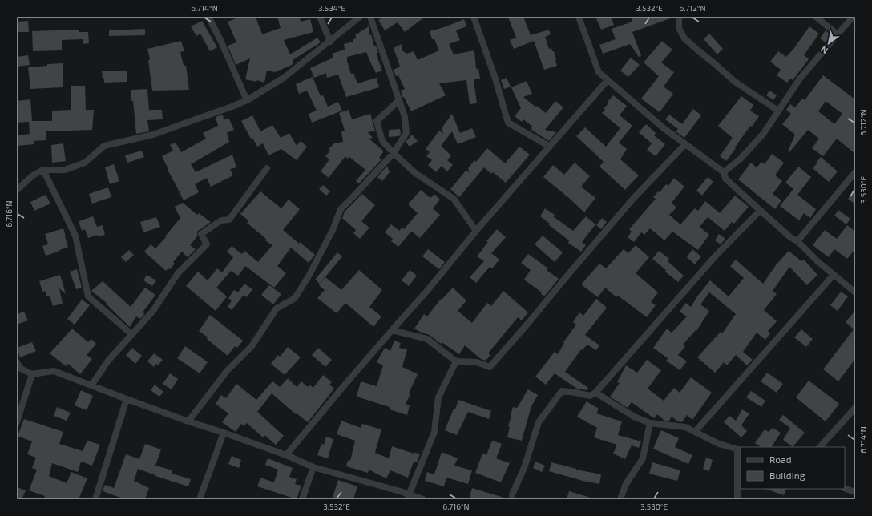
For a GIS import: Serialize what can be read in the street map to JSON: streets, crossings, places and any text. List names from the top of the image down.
{
  "legend": ["Road", "Building"],
  "north": "bottom left",
  "coordinates": [
    "6.714°N",
    "3.534°E",
    "3.532°E",
    "6.712°N",
    "3.530°E",
    "6.716°N"
  ]
}
